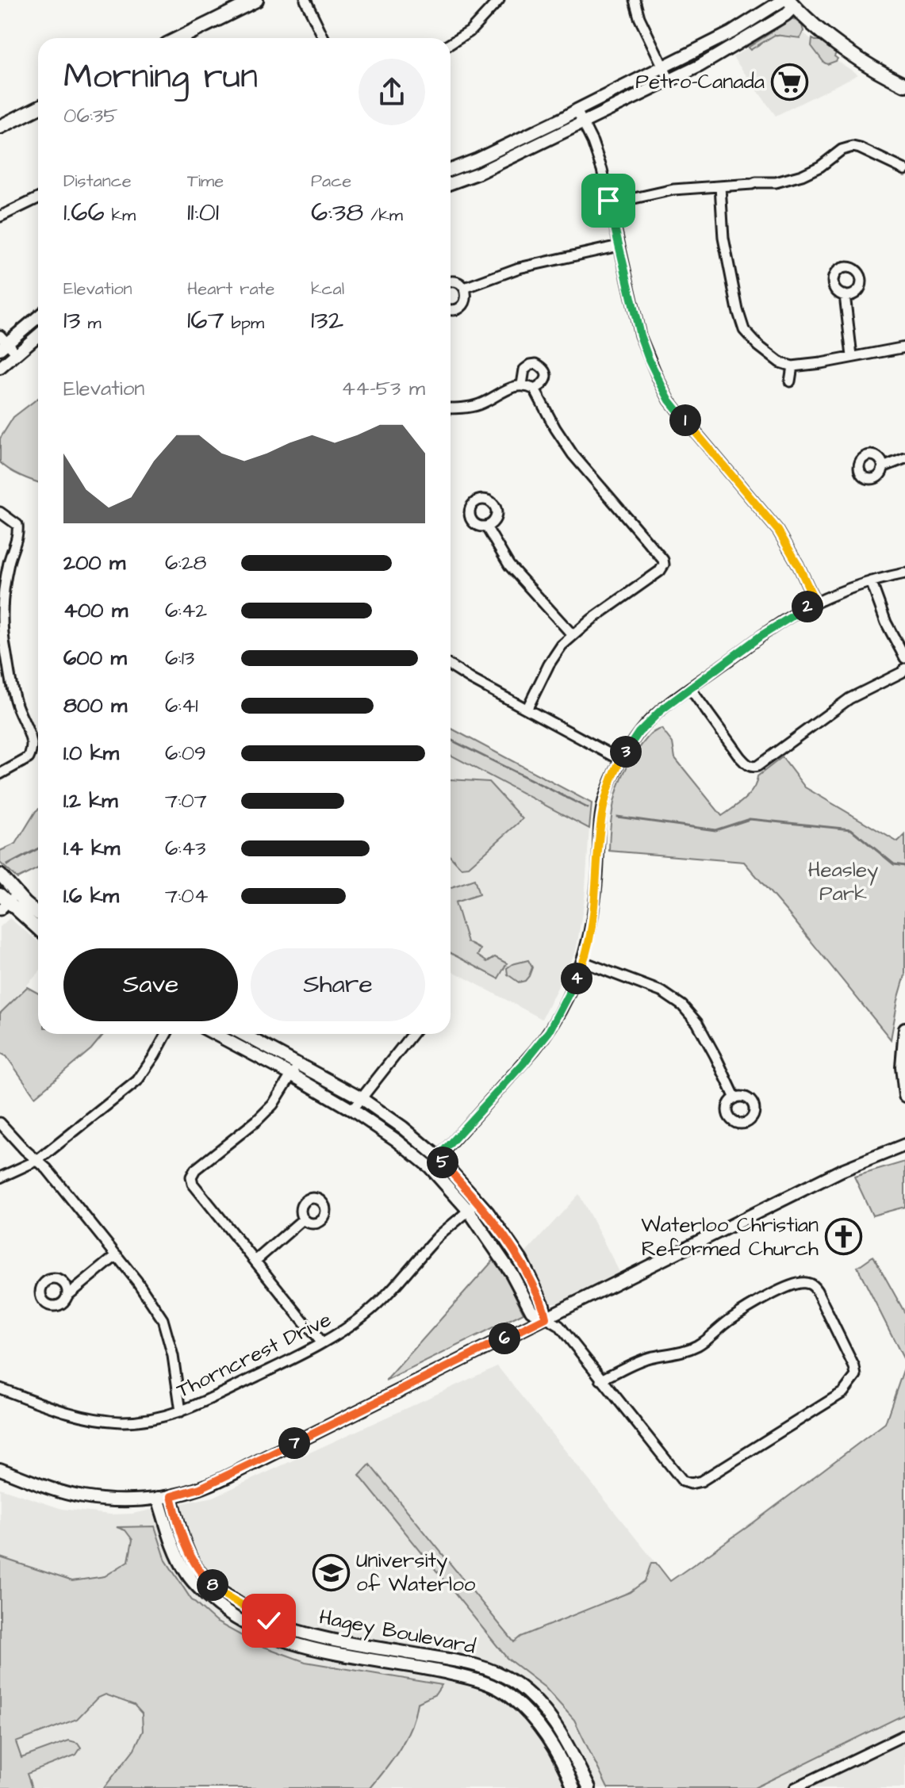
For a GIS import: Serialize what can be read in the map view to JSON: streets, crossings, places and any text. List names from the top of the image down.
{
  "streets": {
    "street": ["Thorncrest Drive", "Hagey Boulevard"]
  },
  "parks": ["Heasley Park"],
  "places": {
    "supermarket": ["Petro-Canada"],
    "church": ["Waterloo Christian Reformed Church"],
    "school or university": ["University of Waterloo"]
  },
  "page": {
    "heading": ["Morning run", "06:35"],
    "stats": [
      ["Distance", "1.66 km"],
      ["Time", "11:01"],
      ["Pace", "6:38 /km"],
      ["Elevation", "13 m"],
      ["Heart rate", "167 bpm"],
      ["kcal", "132"]
    ],
    "chart": ["Elevation", "44–53 m"],
    "pins": [
      "1",
      "2",
      "3",
      "4",
      "5",
      "6",
      "7",
      "8"
    ],
    "list": [
      {
        "name": "200 m",
        "note": "6:28"
      },
      {
        "name": "400 m",
        "note": "6:42"
      },
      {
        "name": "600 m",
        "note": "6:13"
      },
      {
        "name": "800 m",
        "note": "6:41"
      },
      {
        "name": "1.0 km",
        "note": "6:09"
      },
      {
        "name": "1.2 km",
        "note": "7:07"
      },
      {
        "name": "1.4 km",
        "note": "6:43"
      },
      {
        "name": "1.6 km",
        "note": "7:04"
      }
    ],
    "buttons": ["Save", "Share"]
  }
}
